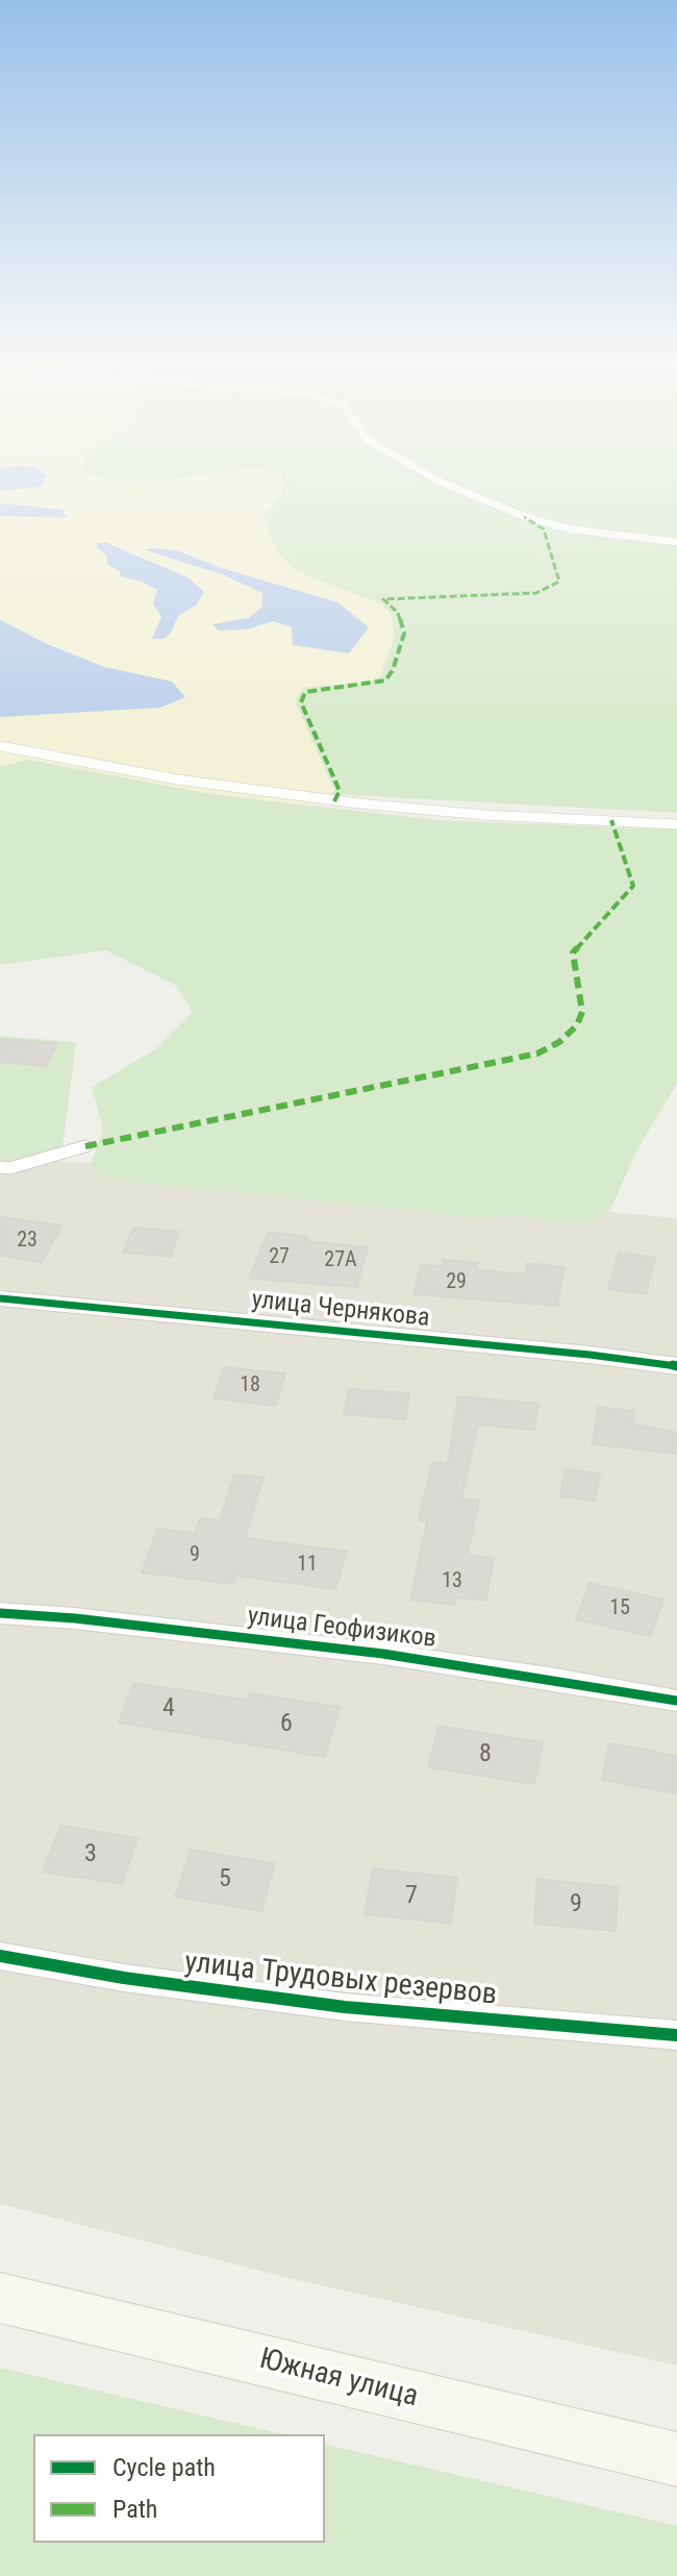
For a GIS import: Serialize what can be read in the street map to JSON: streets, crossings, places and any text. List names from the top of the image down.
{
  "streets": {
    "main road": ["Южная улица"],
    "street": ["улица Чернякова", "улица Геофизиков", "улица Трудовых резервов"]
  },
  "house_numbers": [
    "23",
    "27",
    "27А",
    "29",
    "18",
    "9",
    "11",
    "13",
    "15",
    "4",
    "6",
    "8",
    "3",
    "5",
    "7",
    "9"
  ],
  "legend": ["Cycle path", "Path"]
}
